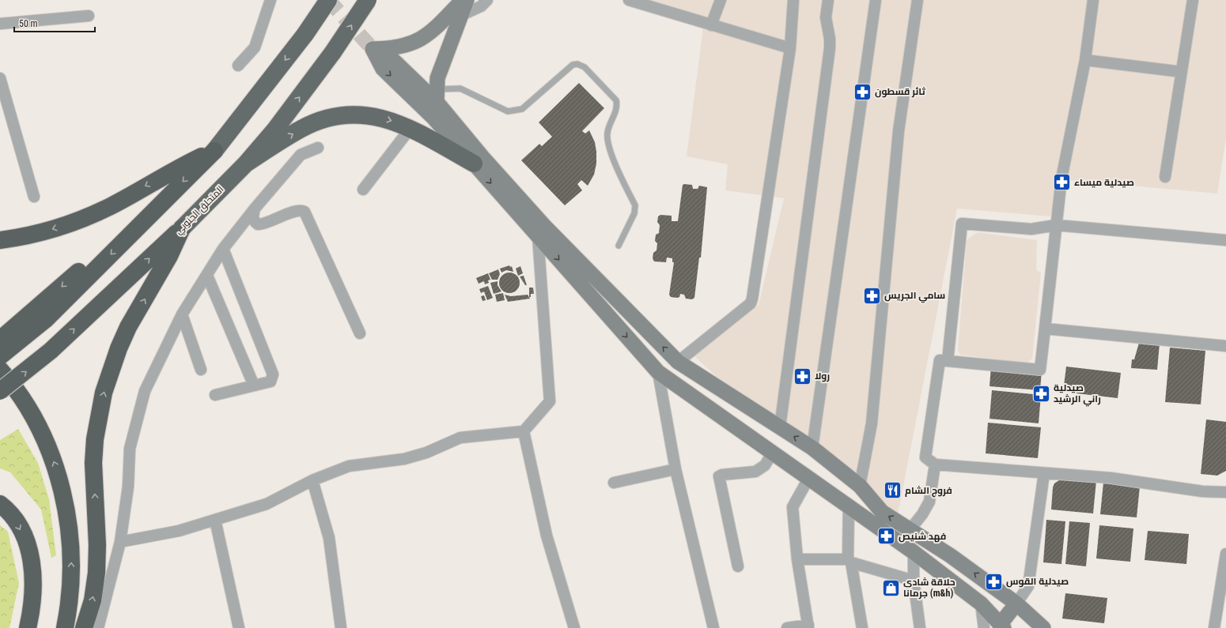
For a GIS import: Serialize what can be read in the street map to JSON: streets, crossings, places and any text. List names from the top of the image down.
{
  "streets": {
    "highway": ["المتحلق الجنوبي"]
  },
  "places": {
    "pharmacy": [
      "ثائر قسطون",
      "صيدلية ميساء",
      "سامي الجريس",
      "رولا",
      "صيدلية راني الرشيد",
      "فهد شنيص",
      "صيدلية القوس"
    ],
    "restaurant": ["فروج الشام"],
    "shop": ["حلاقة شادي جرمانا (m&h)"]
  },
  "scale_bar": "50 m"
}
